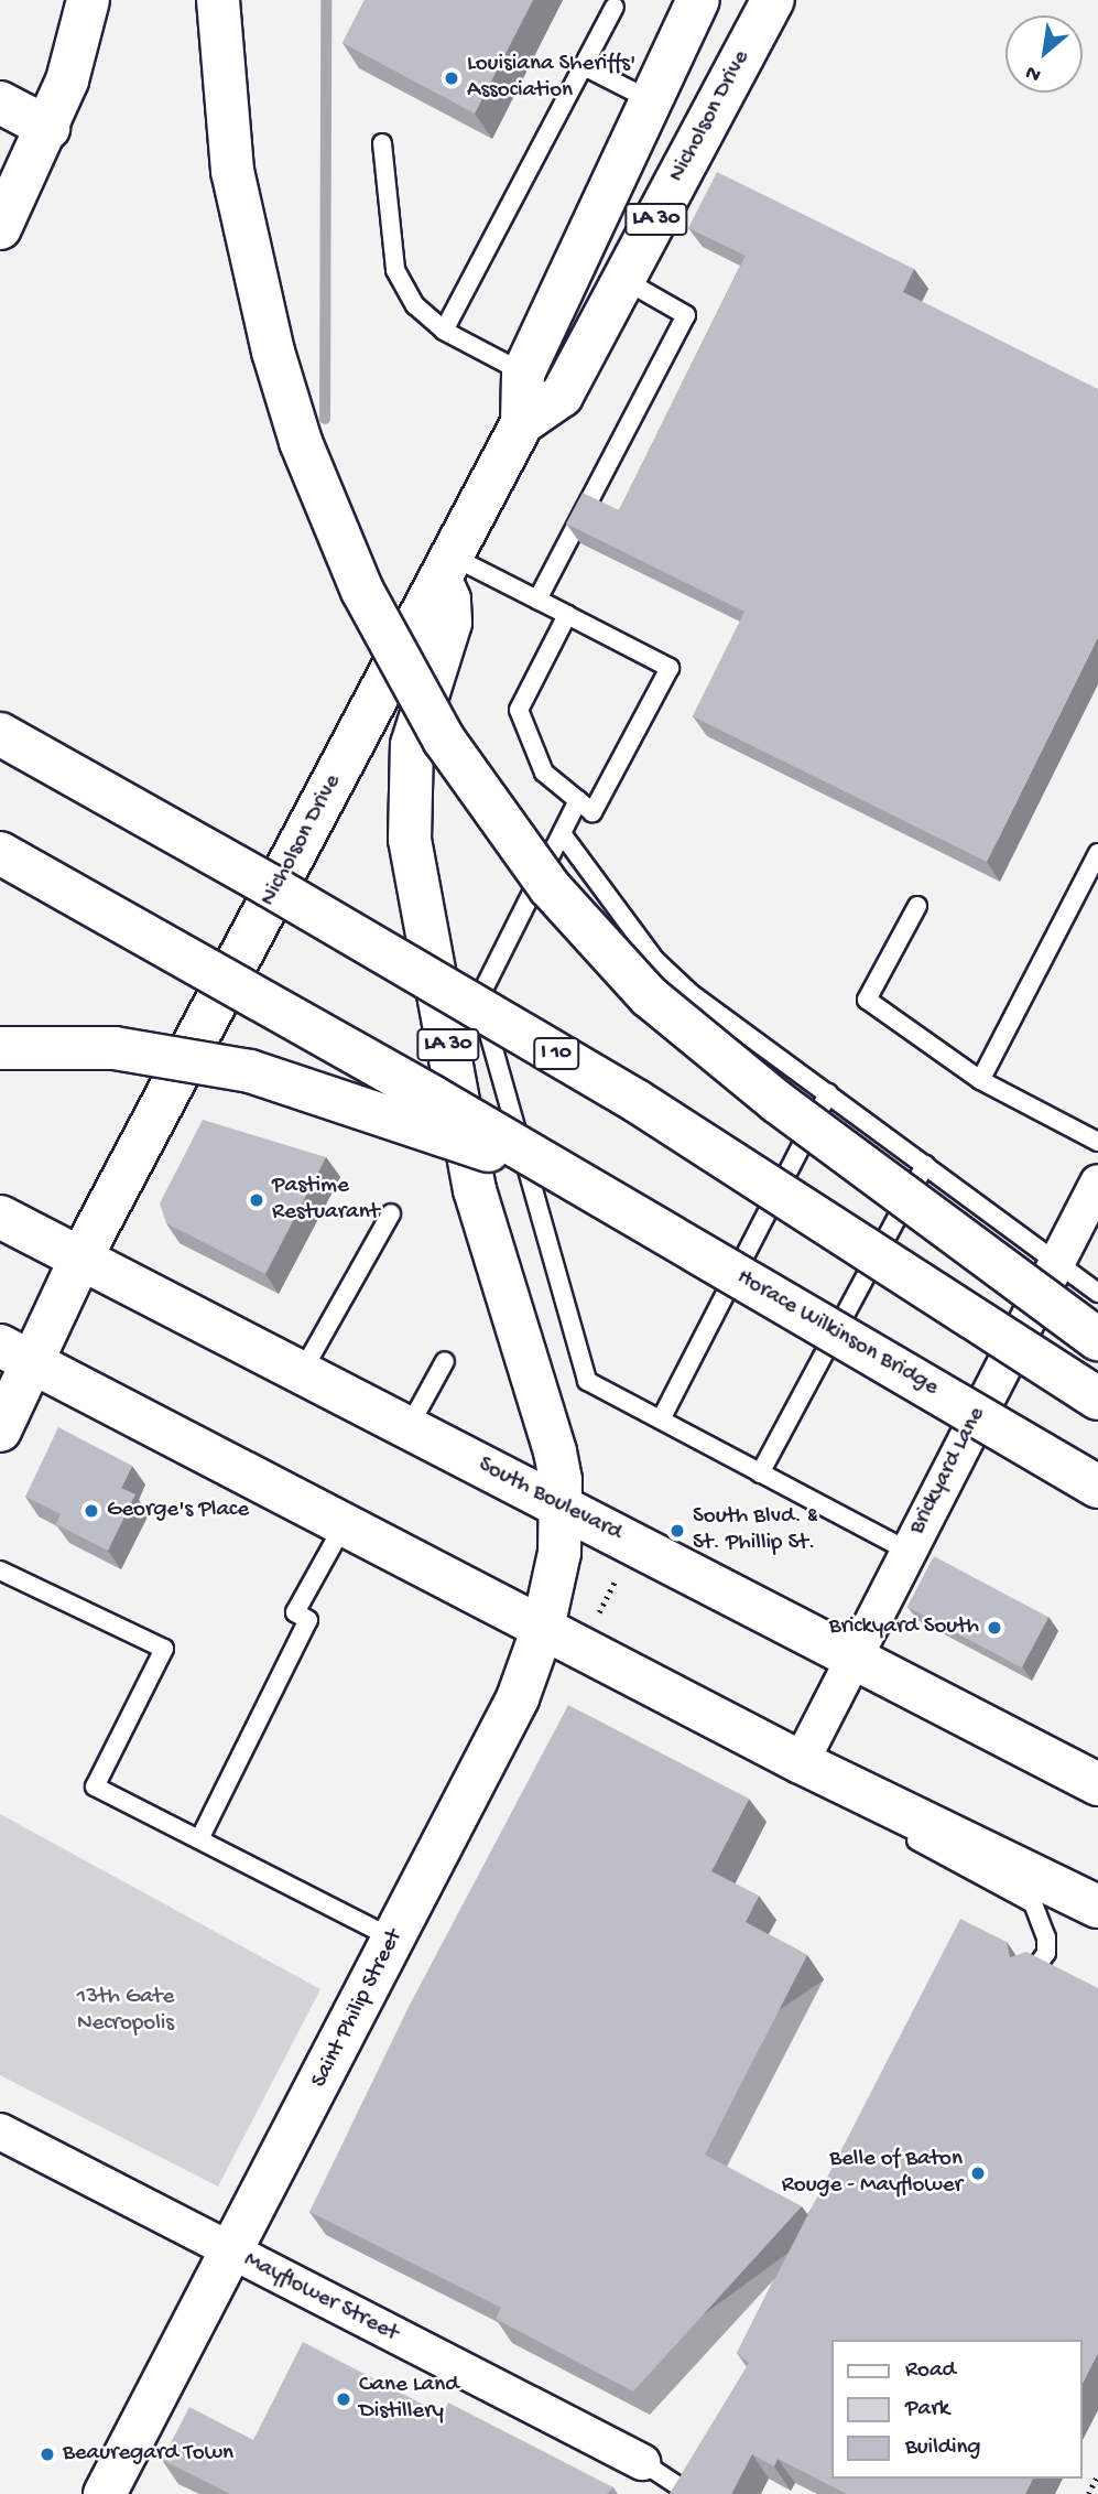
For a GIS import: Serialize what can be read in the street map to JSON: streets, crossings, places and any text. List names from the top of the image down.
{
  "streets": {
    "main road": [
      "Nicholson Drive",
      "LA 30",
      "I 10",
      "Horace Wilkinson Bridge",
      "South Boulevard",
      "Saint Philip Street"
    ],
    "street": ["Brickyard Lane", "Mayflower Street"]
  },
  "crossings": [
    ["Nicholson Drive", "LA 30"],
    ["Nicholson Drive", "South Boulevard"],
    ["LA 30", "South Boulevard"],
    ["LA 30", "Saint Philip Street"],
    ["Brickyard Lane", "South Boulevard"],
    ["South Boulevard", "Saint Philip Street"],
    ["Saint Philip Street", "Mayflower Street"]
  ],
  "parks": ["13th Gate Necropolis"],
  "places": [
    "Louisiana Sheriffs' Association",
    "Pastime Restuarant",
    "George's Place",
    "South Blvd. & St. Phillip St.",
    "Brickyard South",
    "Belle of Baton Rouge - Mayflower",
    "Cane Land Distillery",
    "Beauregard Town"
  ],
  "legend": ["Road", "Park", "Building"],
  "north": "bottom left"
}
